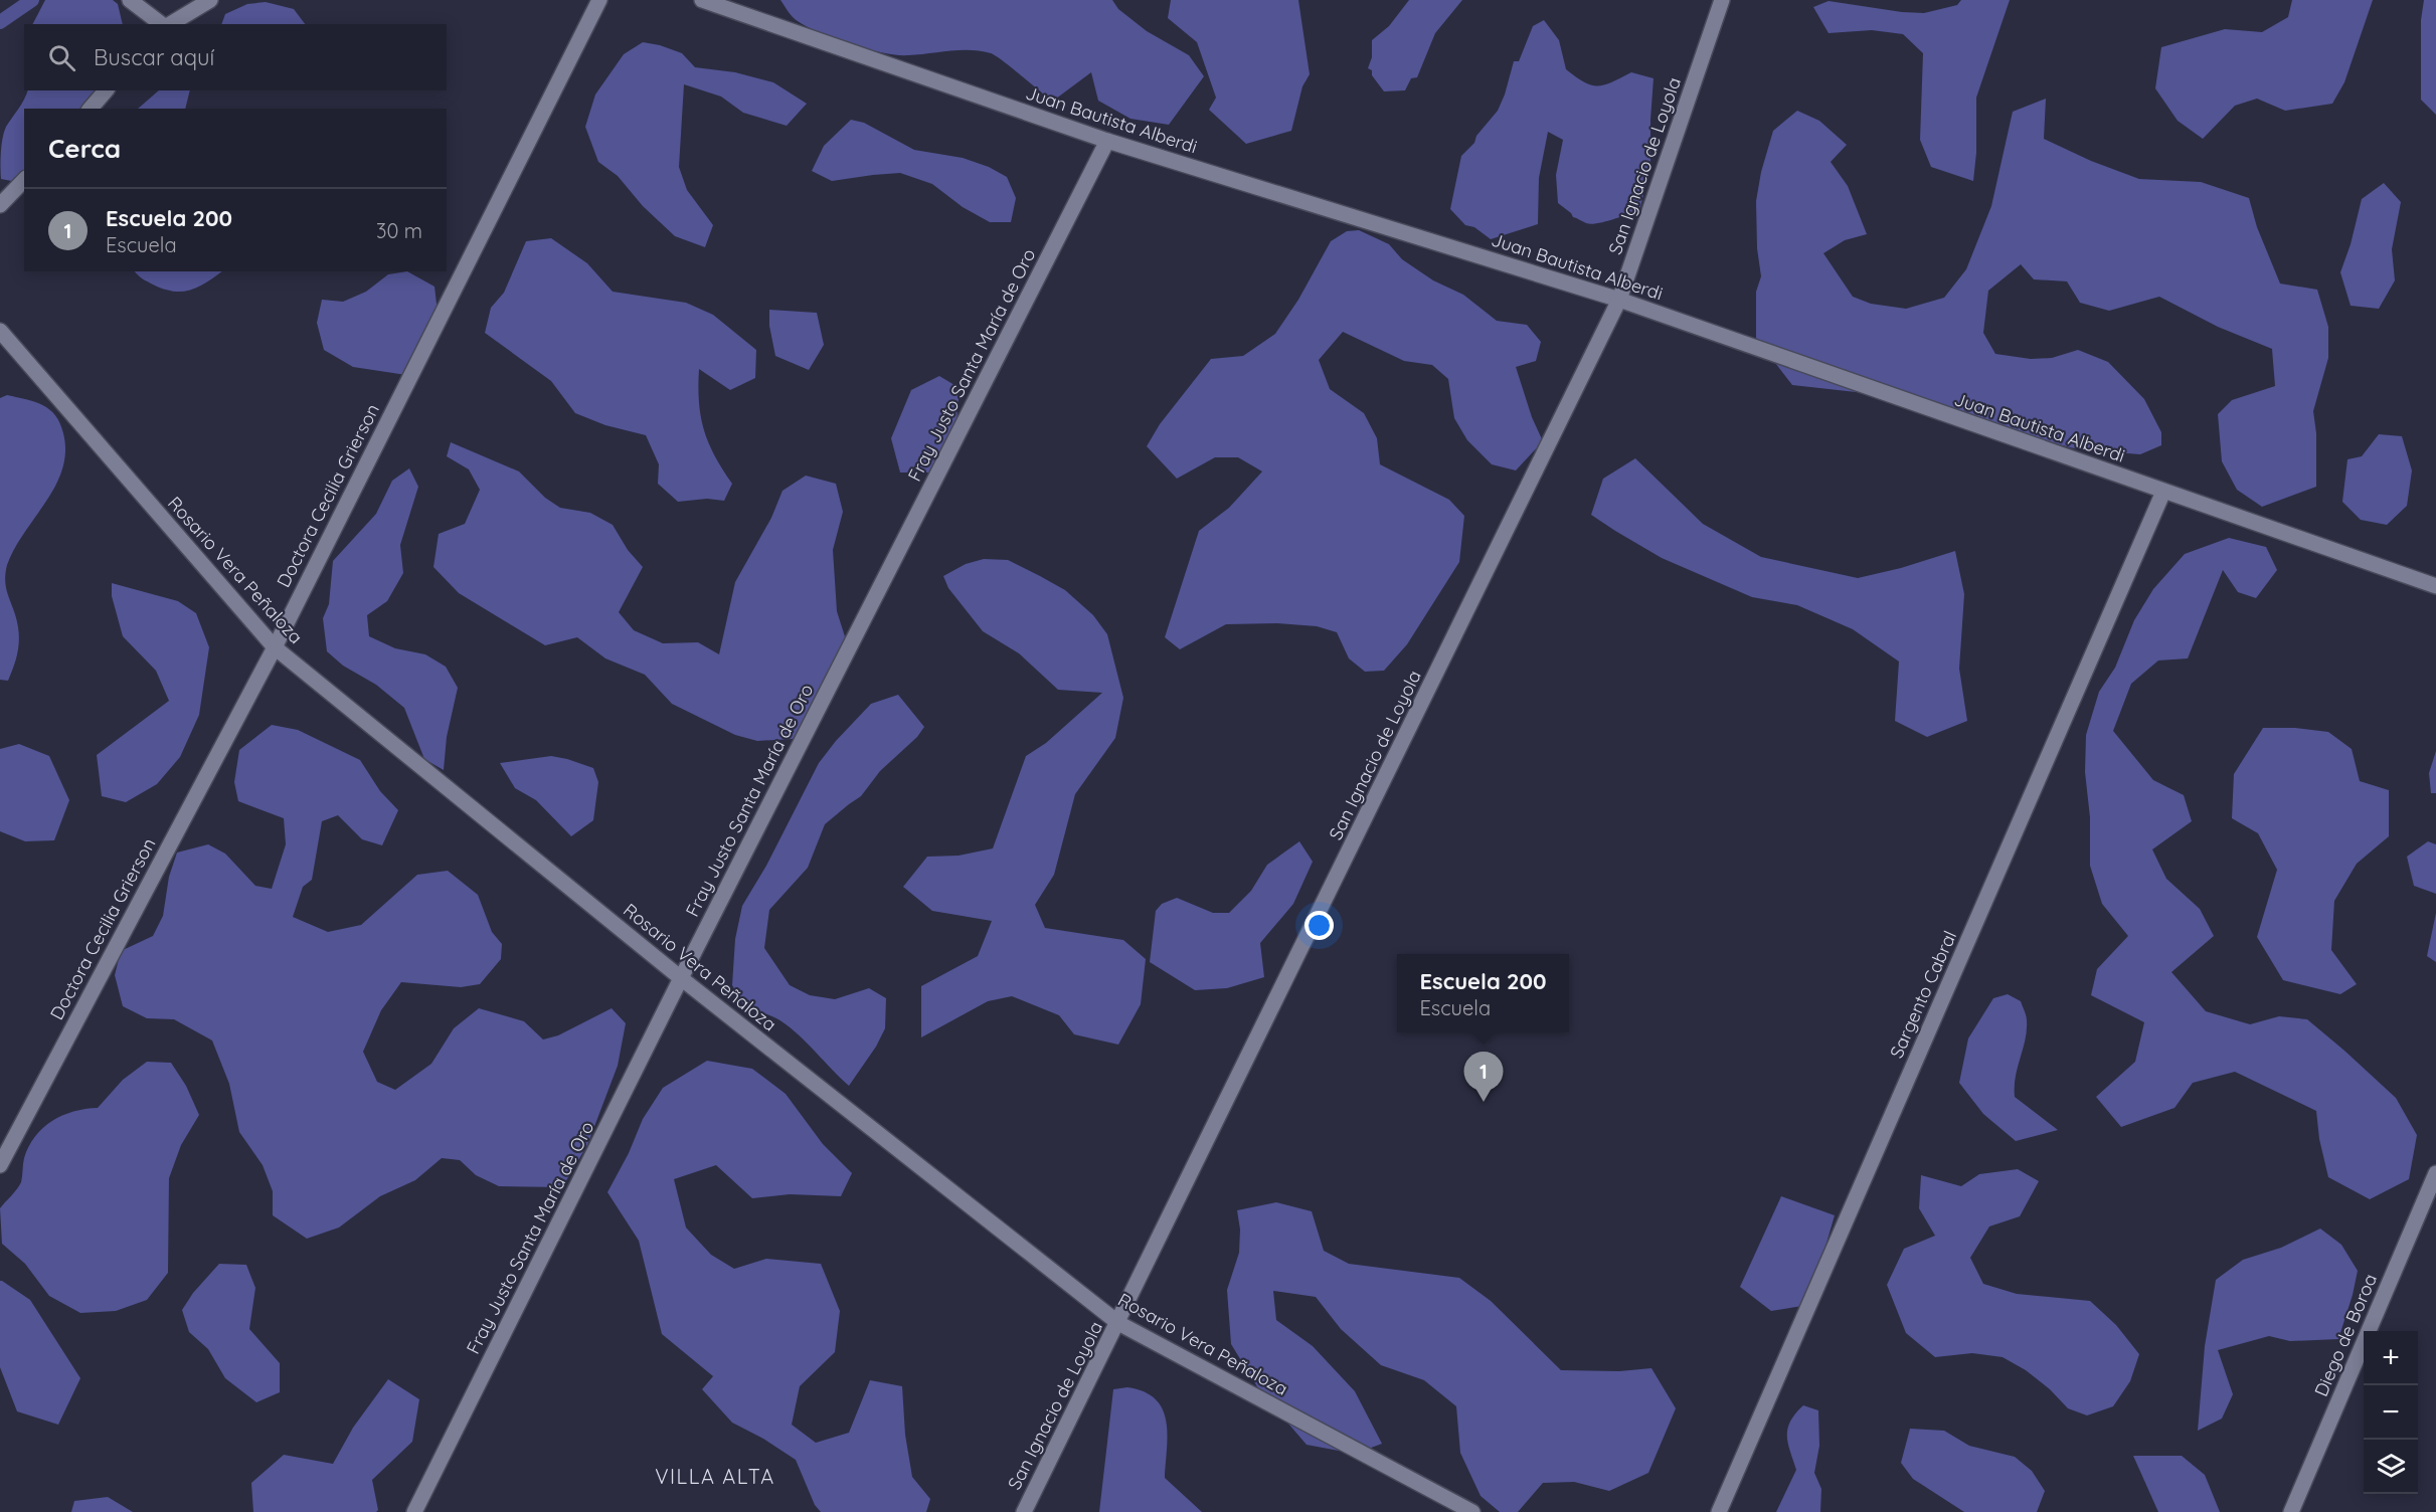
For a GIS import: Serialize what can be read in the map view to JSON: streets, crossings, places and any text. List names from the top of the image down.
{
  "streets": {
    "street": [
      "Juan Bautista Alberdi",
      "San Ignacio de Loyola",
      "Fray Justo Santa María de Oro",
      "Doctora Cecilia Grierson",
      "Rosario Vera Peñaloza",
      "Sargento Cabral",
      "Diego de Boroa"
    ]
  },
  "crossings": [
    ["Juan Bautista Alberdi", "San Ignacio de Loyola"],
    ["Juan Bautista Alberdi", "Fray Justo Santa María de Oro"],
    ["Juan Bautista Alberdi", "Sargento Cabral"],
    ["San Ignacio de Loyola", "Rosario Vera Peñaloza"],
    ["Fray Justo Santa María de Oro", "Rosario Vera Peñaloza"],
    ["Doctora Cecilia Grierson", "Rosario Vera Peñaloza"]
  ],
  "districts": ["VILLA ALTA"],
  "page": {
    "search": "Buscar aquí",
    "heading": "Cerca",
    "list": [
      {
        "mark": "1",
        "name": "Escuela 200",
        "note": "Escuela",
        "value": "30 m"
      }
    ],
    "popup": ["Escuela 200", "Escuela"],
    "pins": "1",
    "map_buttons": ["+", "−"]
  }
}
